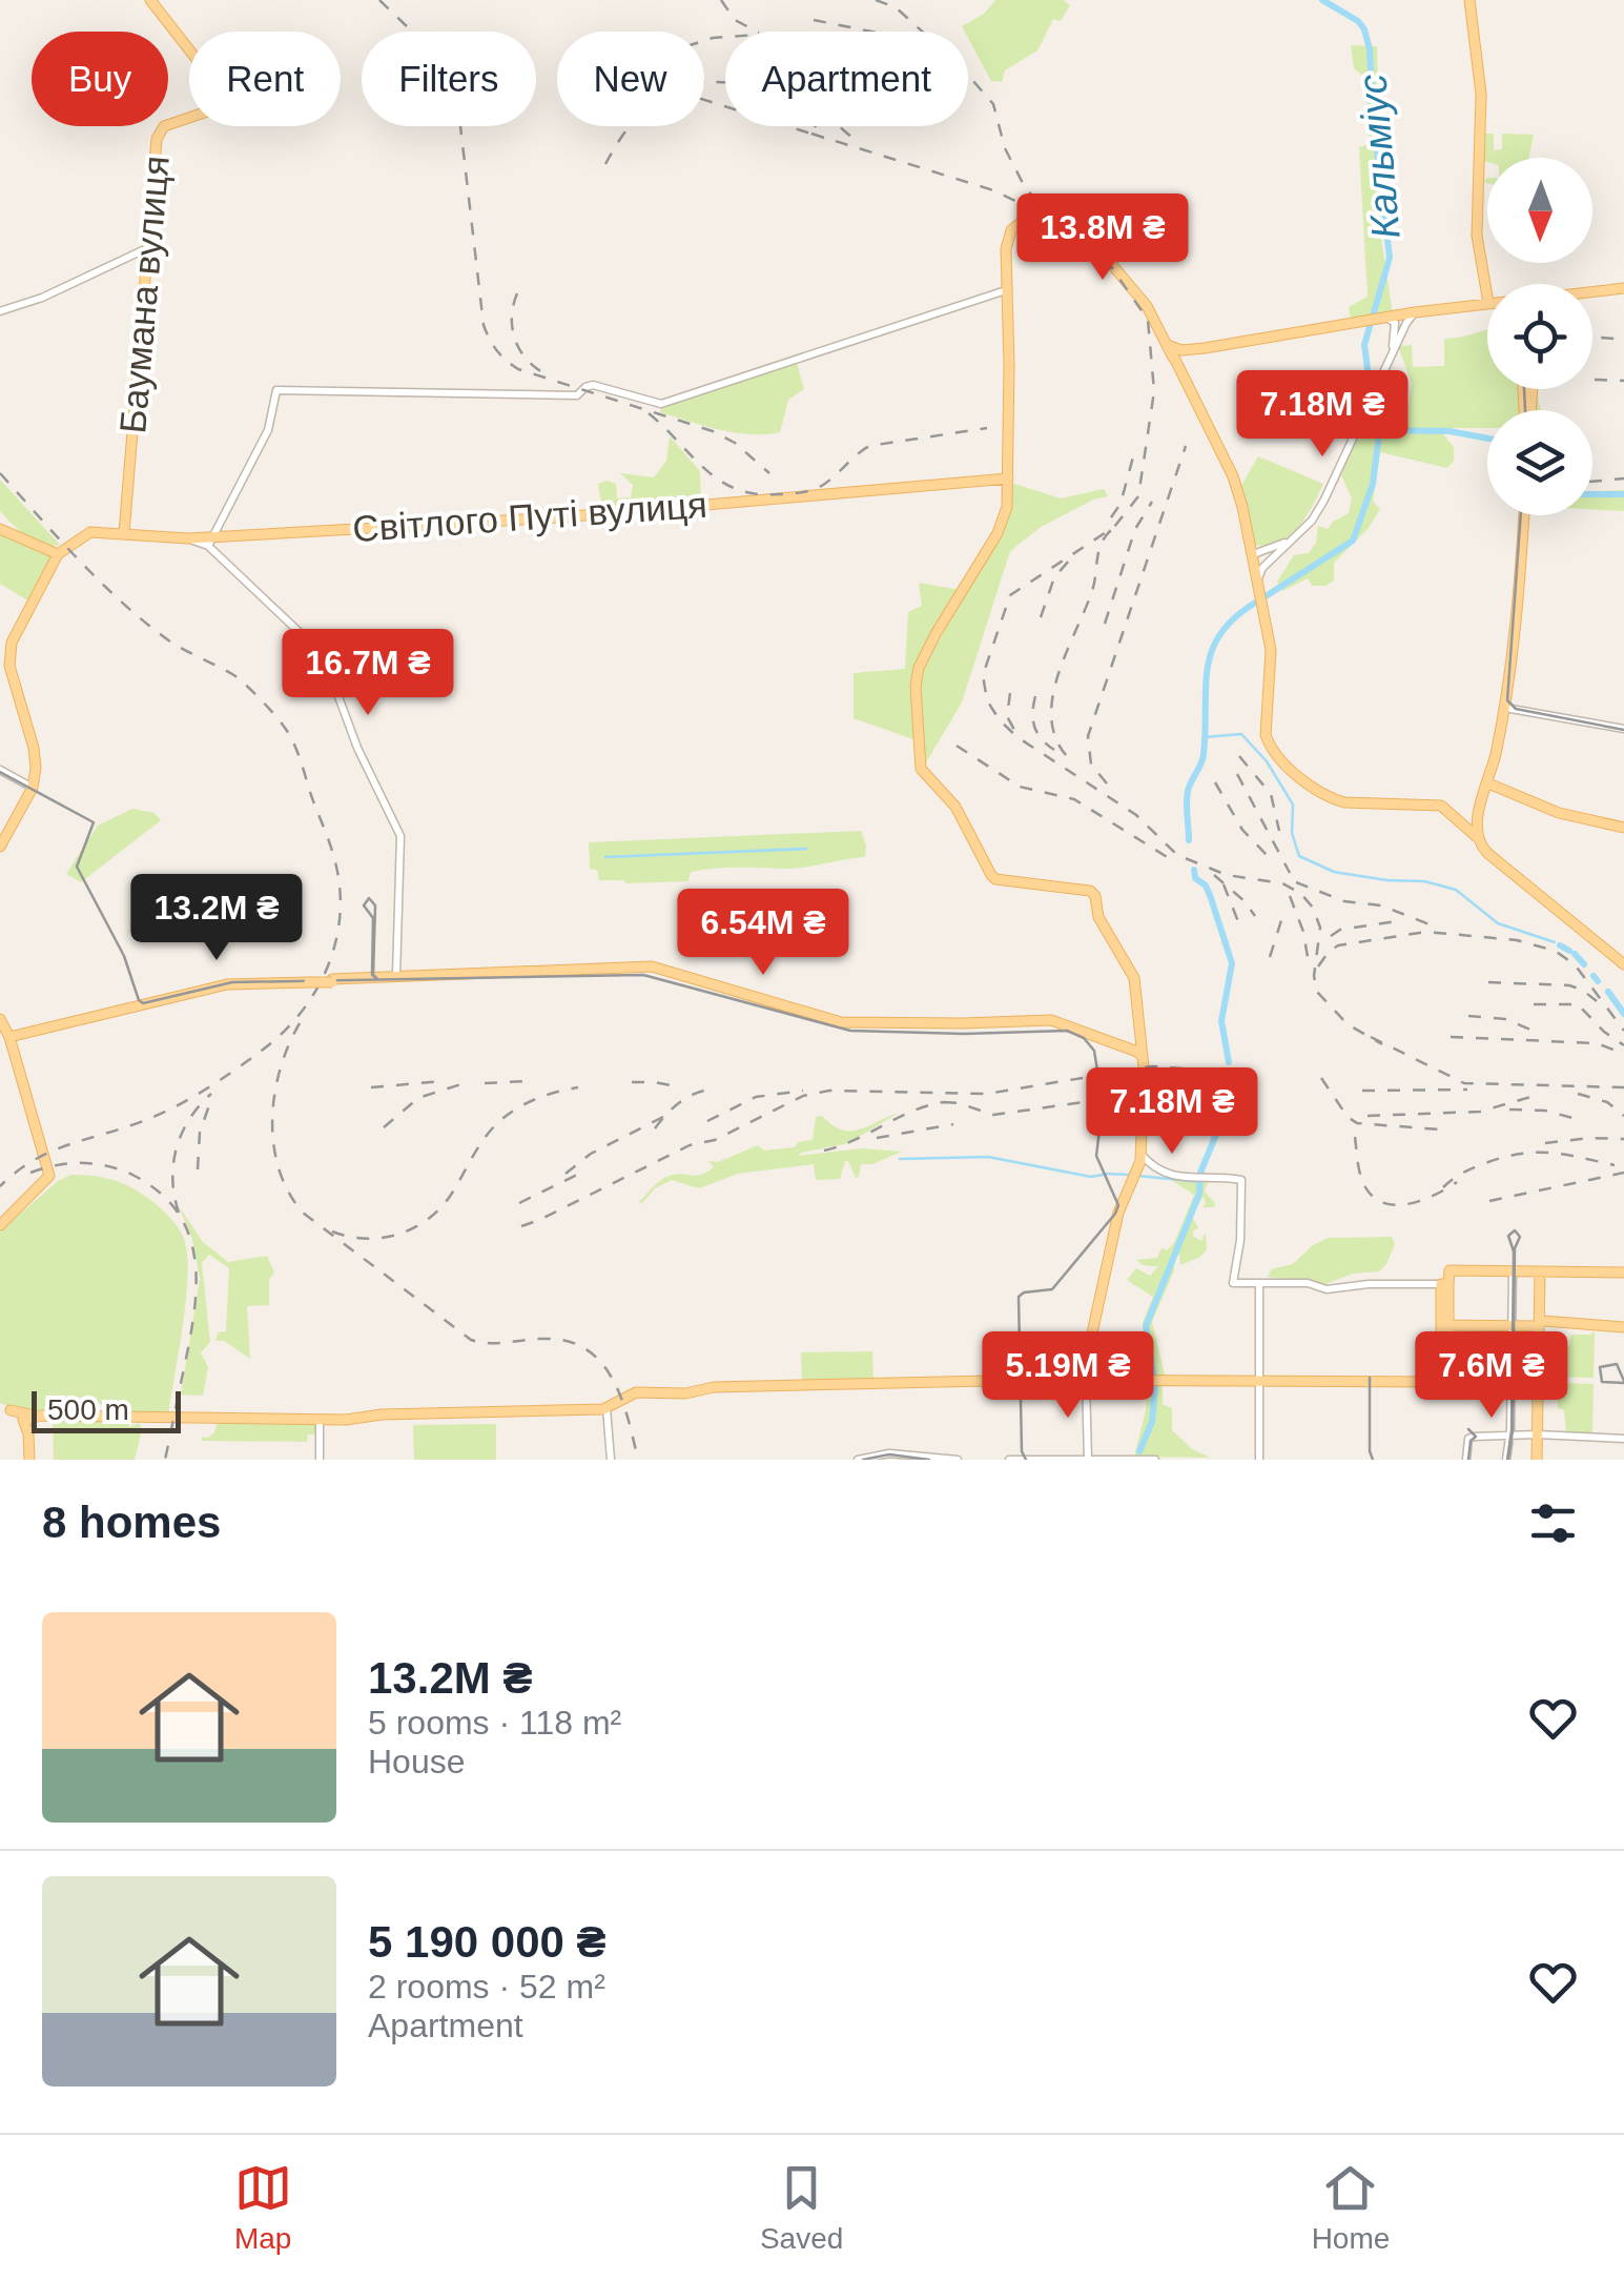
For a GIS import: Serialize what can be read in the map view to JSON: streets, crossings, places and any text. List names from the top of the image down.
{
  "streets": {
    "main road": ["Баумана вулиця", "Світлого Путі вулиця"]
  },
  "crossings": [
    ["Баумана вулиця", "Світлого Путі вулиця"]
  ],
  "water": ["Кальміус"],
  "scale_bar": "500 m",
  "north": "bottom",
  "page": {
    "chip": [
      "Buy",
      "Rent",
      "Filters",
      "New",
      "Apartment"
    ],
    "price": [
      "13.8M ₴",
      "7.18M ₴",
      "16.7M ₴",
      "13.2M ₴",
      "6.54M ₴",
      "7.18M ₴",
      "5.19M ₴",
      "7.6M ₴"
    ],
    "scale": "500 m",
    "heading": "8 homes",
    "list": [
      {
        "name": "13.2M ₴",
        "note": "5 rooms · 118 m² · House"
      },
      {
        "name": "5 190 000 ₴",
        "note": "2 rooms · 52 m² · Apartment"
      }
    ],
    "tabs": ["Map", "Saved", "Home"]
  }
}
